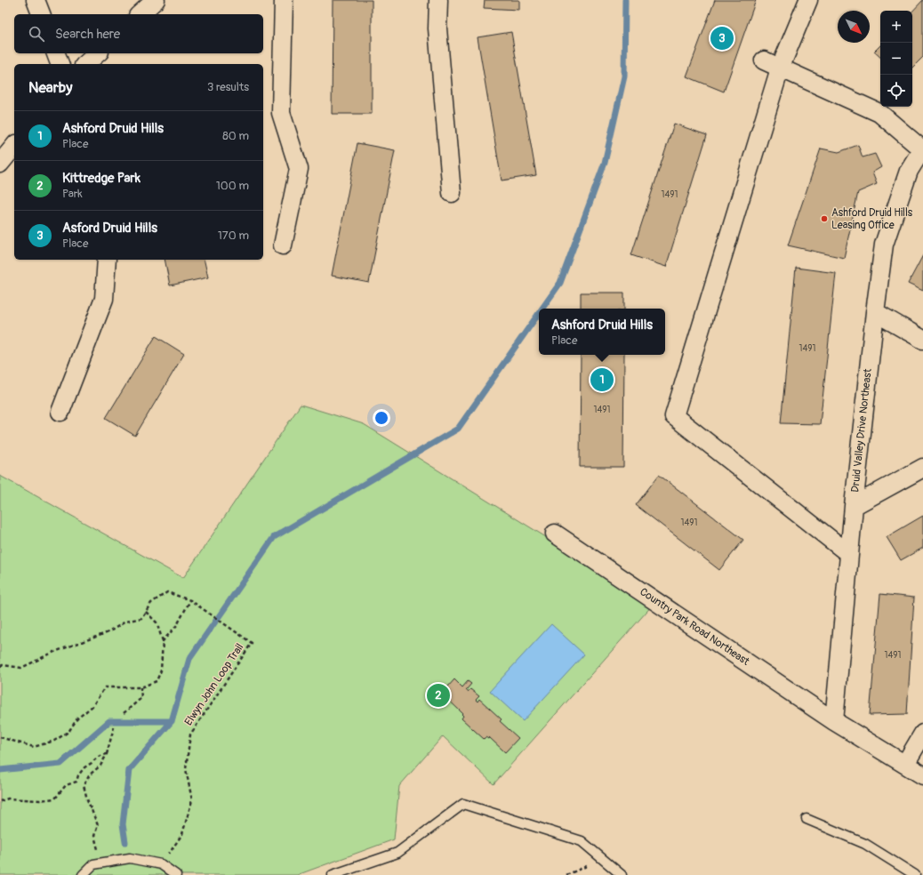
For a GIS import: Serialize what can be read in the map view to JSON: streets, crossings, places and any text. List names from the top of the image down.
{
  "streets": {
    "street": ["Druid Valley Drive Northeast", "Country Park Road Northeast"],
    "path": ["Elwyn John Loop Trail"]
  },
  "crossings": [
    ["Druid Valley Drive Northeast", "Country Park Road Northeast"]
  ],
  "places": ["Ashford Druid Hills Leasing Office"],
  "house_numbers": [
    "1491",
    "1491",
    "1491",
    "1491",
    "1491"
  ],
  "north": "bottom right",
  "page": {
    "map_buttons": ["+", "−"],
    "search": "Search here",
    "pins": ["3", "1", "2"],
    "heading": ["Nearby", "3 results"],
    "list": [
      {
        "mark": "1",
        "name": "Ashford Druid Hills",
        "note": "Place",
        "value": "80 m"
      },
      {
        "mark": "2",
        "name": "Kittredge Park",
        "note": "Park",
        "value": "100 m"
      },
      {
        "mark": "3",
        "name": "Asford Druid Hills",
        "note": "Place",
        "value": "170 m"
      }
    ],
    "popup": ["Ashford Druid Hills", "Place"]
  }
}
